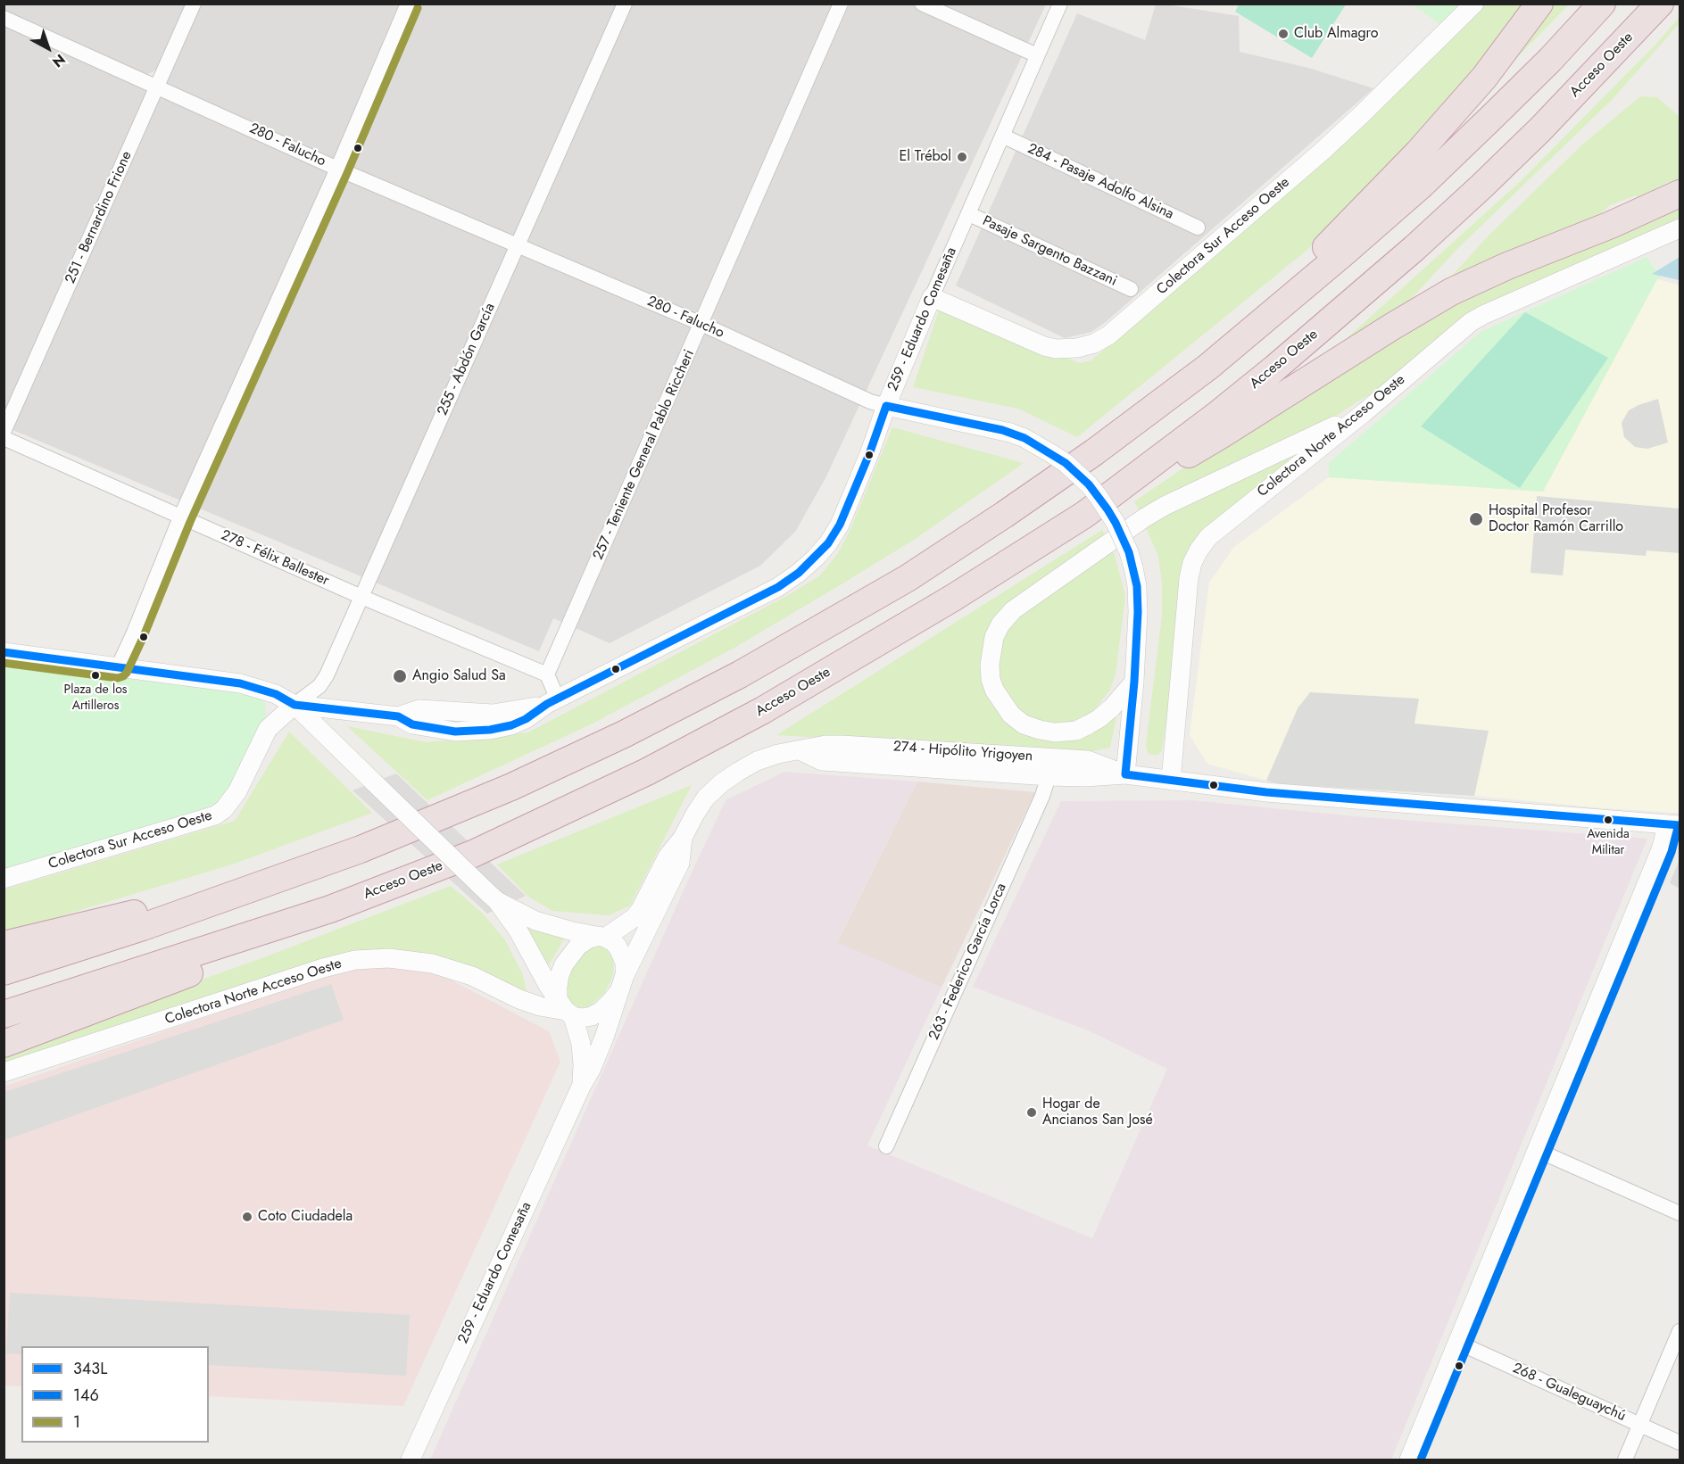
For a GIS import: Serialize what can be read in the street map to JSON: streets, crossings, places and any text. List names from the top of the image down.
{
  "streets": {
    "highway": ["Acceso Oeste"],
    "street": [
      "280 - Falucho",
      "284 - Pasaje Adolfo Alsina",
      "251 - Bernardino Frione",
      "Colectora Sur Acceso Oeste",
      "Pasaje Sargento Bazzani",
      "259 - Eduardo Comesaña",
      "255 - Abdón García",
      "Colectora Norte Acceso Oeste",
      "257 - Teniente General Pablo Riccheri",
      "278 - Félix Ballester",
      "274 - Hipólito Yrigoyen",
      "263 - Federico García Lorca",
      "268 - Gualeguaychú"
    ]
  },
  "crossings": [
    ["280 - Falucho", "251 - Bernardino Frione"],
    ["280 - Falucho", "259 - Eduardo Comesaña"],
    ["280 - Falucho", "255 - Abdón García"],
    ["280 - Falucho", "257 - Teniente General Pablo Riccheri"],
    ["280 - Falucho", "274 - Hipólito Yrigoyen"],
    ["284 - Pasaje Adolfo Alsina", "259 - Eduardo Comesaña"],
    ["Colectora Sur Acceso Oeste", "259 - Eduardo Comesaña"],
    ["Colectora Sur Acceso Oeste", "255 - Abdón García"],
    ["Pasaje Sargento Bazzani", "259 - Eduardo Comesaña"],
    ["259 - Eduardo Comesaña", "Colectora Norte Acceso Oeste"],
    ["259 - Eduardo Comesaña", "274 - Hipólito Yrigoyen"],
    ["255 - Abdón García", "278 - Félix Ballester"],
    ["Colectora Norte Acceso Oeste", "274 - Hipólito Yrigoyen"],
    ["257 - Teniente General Pablo Riccheri", "278 - Félix Ballester"],
    ["274 - Hipólito Yrigoyen", "263 - Federico García Lorca"]
  ],
  "places": [
    "Club Almagro",
    "El Trébol",
    "Hospital Profesor Doctor Ramón Carrillo",
    "Plaza de los Artilleros",
    "Angio Salud Sa",
    "Avenida Militar",
    "Hogar de Ancianos San José",
    "Coto Ciudadela"
  ],
  "lines": ["transit line 1", "transit line 343L", "transit line 146"],
  "legend": ["343L", "146", "1"],
  "north": "bottom right"
}
